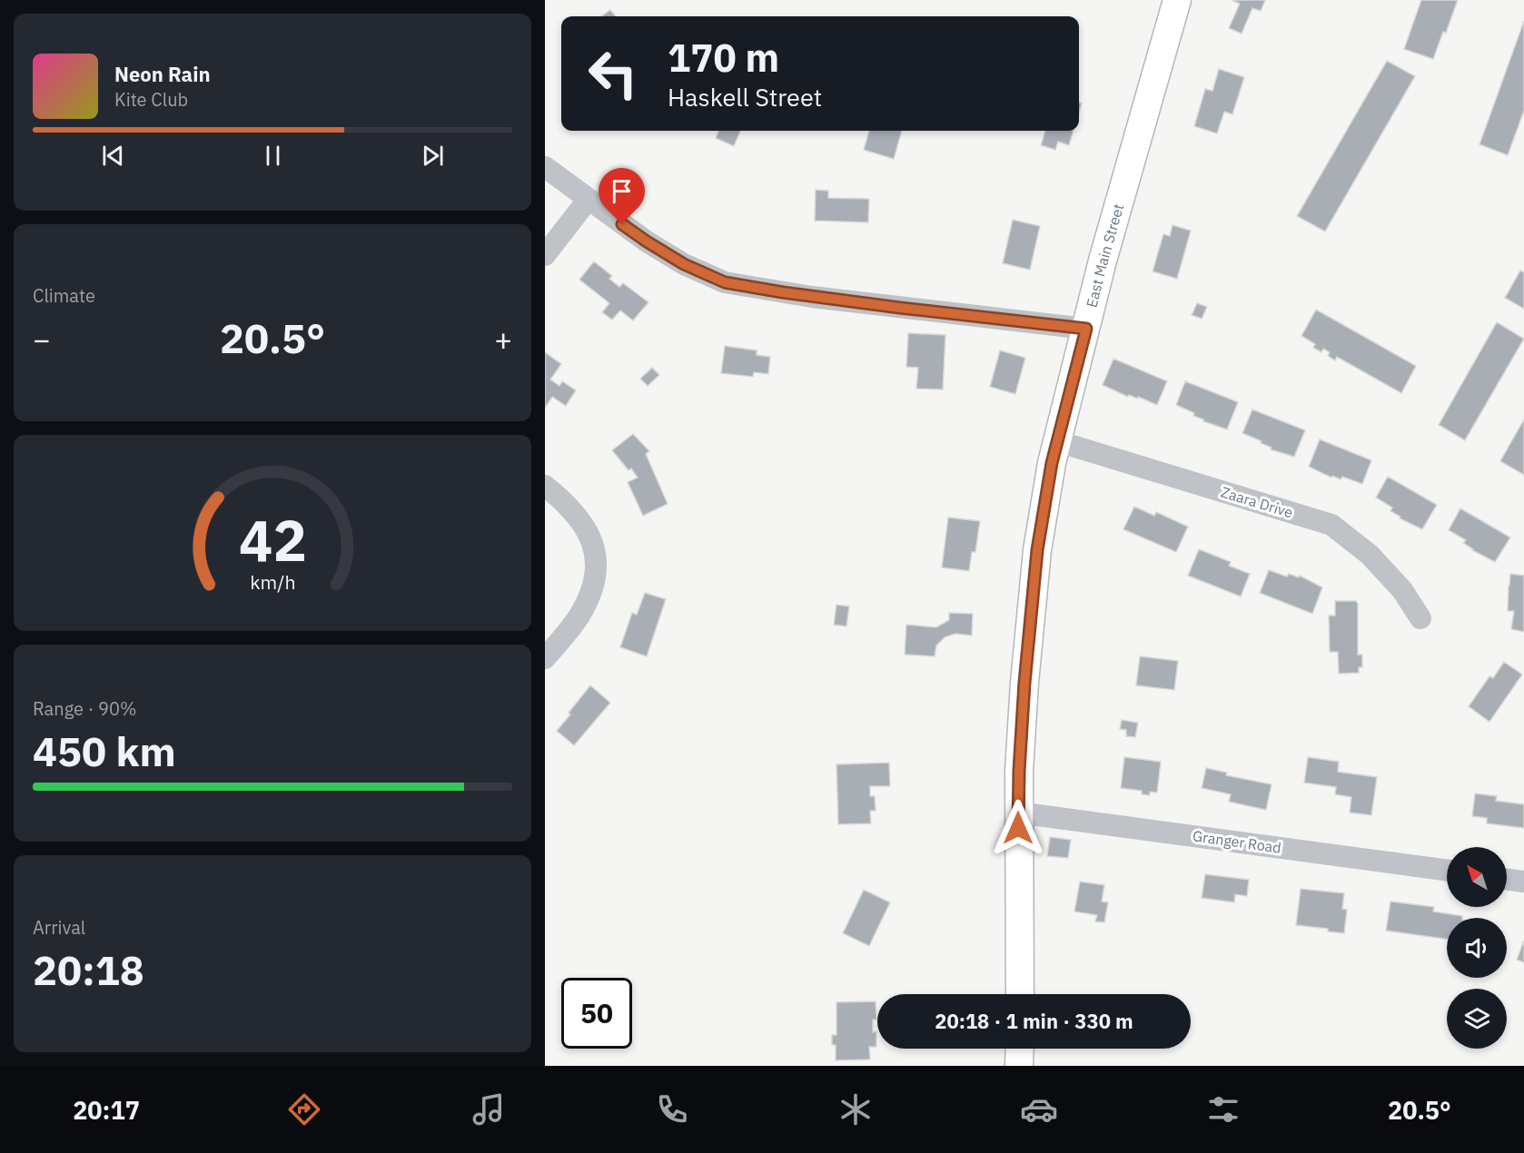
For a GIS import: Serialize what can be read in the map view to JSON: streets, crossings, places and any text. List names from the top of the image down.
{
  "streets": {
    "main road": ["East Main Street"],
    "street": ["Zaara Drive", "Granger Road"]
  },
  "crossings": [
    ["East Main Street", "Zaara Drive"],
    ["East Main Street", "Granger Road"]
  ],
  "north": "top left",
  "page": {
    "turn": ["170 m", "Haskell Street"],
    "song": ["Neon Rain", "Kite Club"],
    "tile": [
      "Climate",
      ["Range · 90%", "450 km"],
      ["Arrival", "20:18"]
    ],
    "heat": ["−", "20.5°", "+"],
    "limit": "50",
    "trip": "20:18 · 1 min · 330 m",
    "tabs": ["20:17", "20.5°"],
    "gauge": ["42", "km/h"]
  }
}
